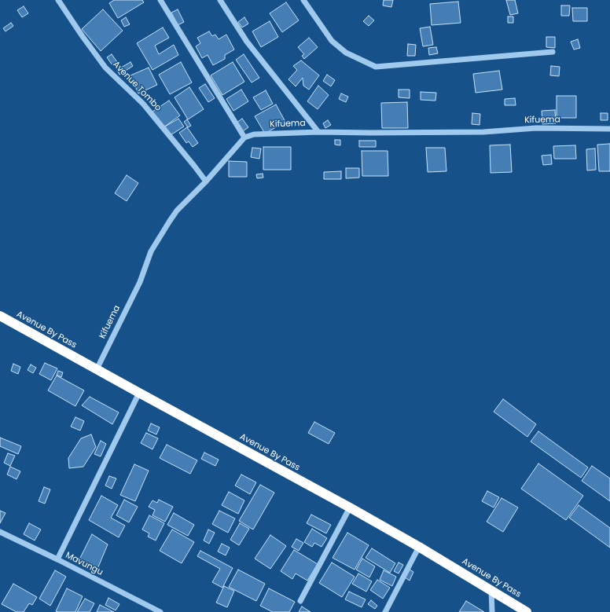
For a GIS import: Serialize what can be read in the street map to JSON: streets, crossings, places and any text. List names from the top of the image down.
{
  "streets": {
    "highway": ["Avenue By Pass"],
    "street": ["Avenue Tombo", "Kifuema", "Mavungu"]
  },
  "crossings": [
    ["Avenue Tombo", "Kifuema"],
    ["Kifuema", "Avenue By Pass"]
  ]
}
